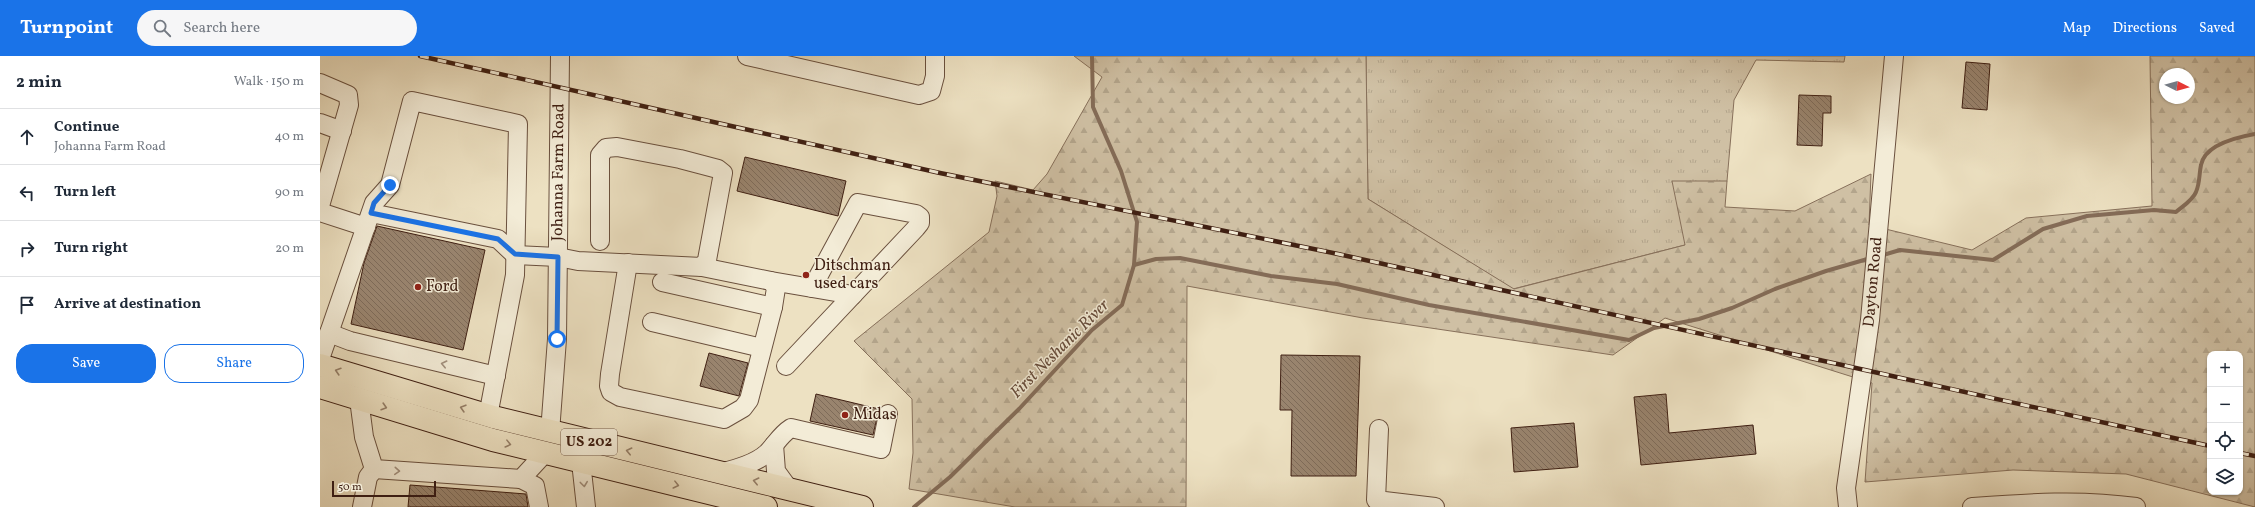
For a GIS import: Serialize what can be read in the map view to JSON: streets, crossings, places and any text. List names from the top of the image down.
{
  "streets": {
    "highway": ["US 202"],
    "street": ["Johanna Farm Road", "Dayton Road"]
  },
  "crossings": [
    ["Johanna Farm Road", "US 202"]
  ],
  "water": ["First Neshanic River"],
  "places": ["Ditschman used cars", "Ford", "Midas"],
  "scale_bar": "50 m",
  "north": "right",
  "page": {
    "header": "Turnpoint",
    "search": "Search here",
    "nav": ["Map", "Directions", "Saved"],
    "heading": ["2 min", "Walk · 150 m"],
    "list": [
      ["Continue", "Johanna Farm Road", "40 m"],
      ["Turn left", "90 m"],
      ["Turn right", "20 m"],
      "Arrive at destination"
    ],
    "buttons": ["Save", "Share"],
    "map_buttons": ["+", "−"],
    "scale": "50 m"
  }
}
